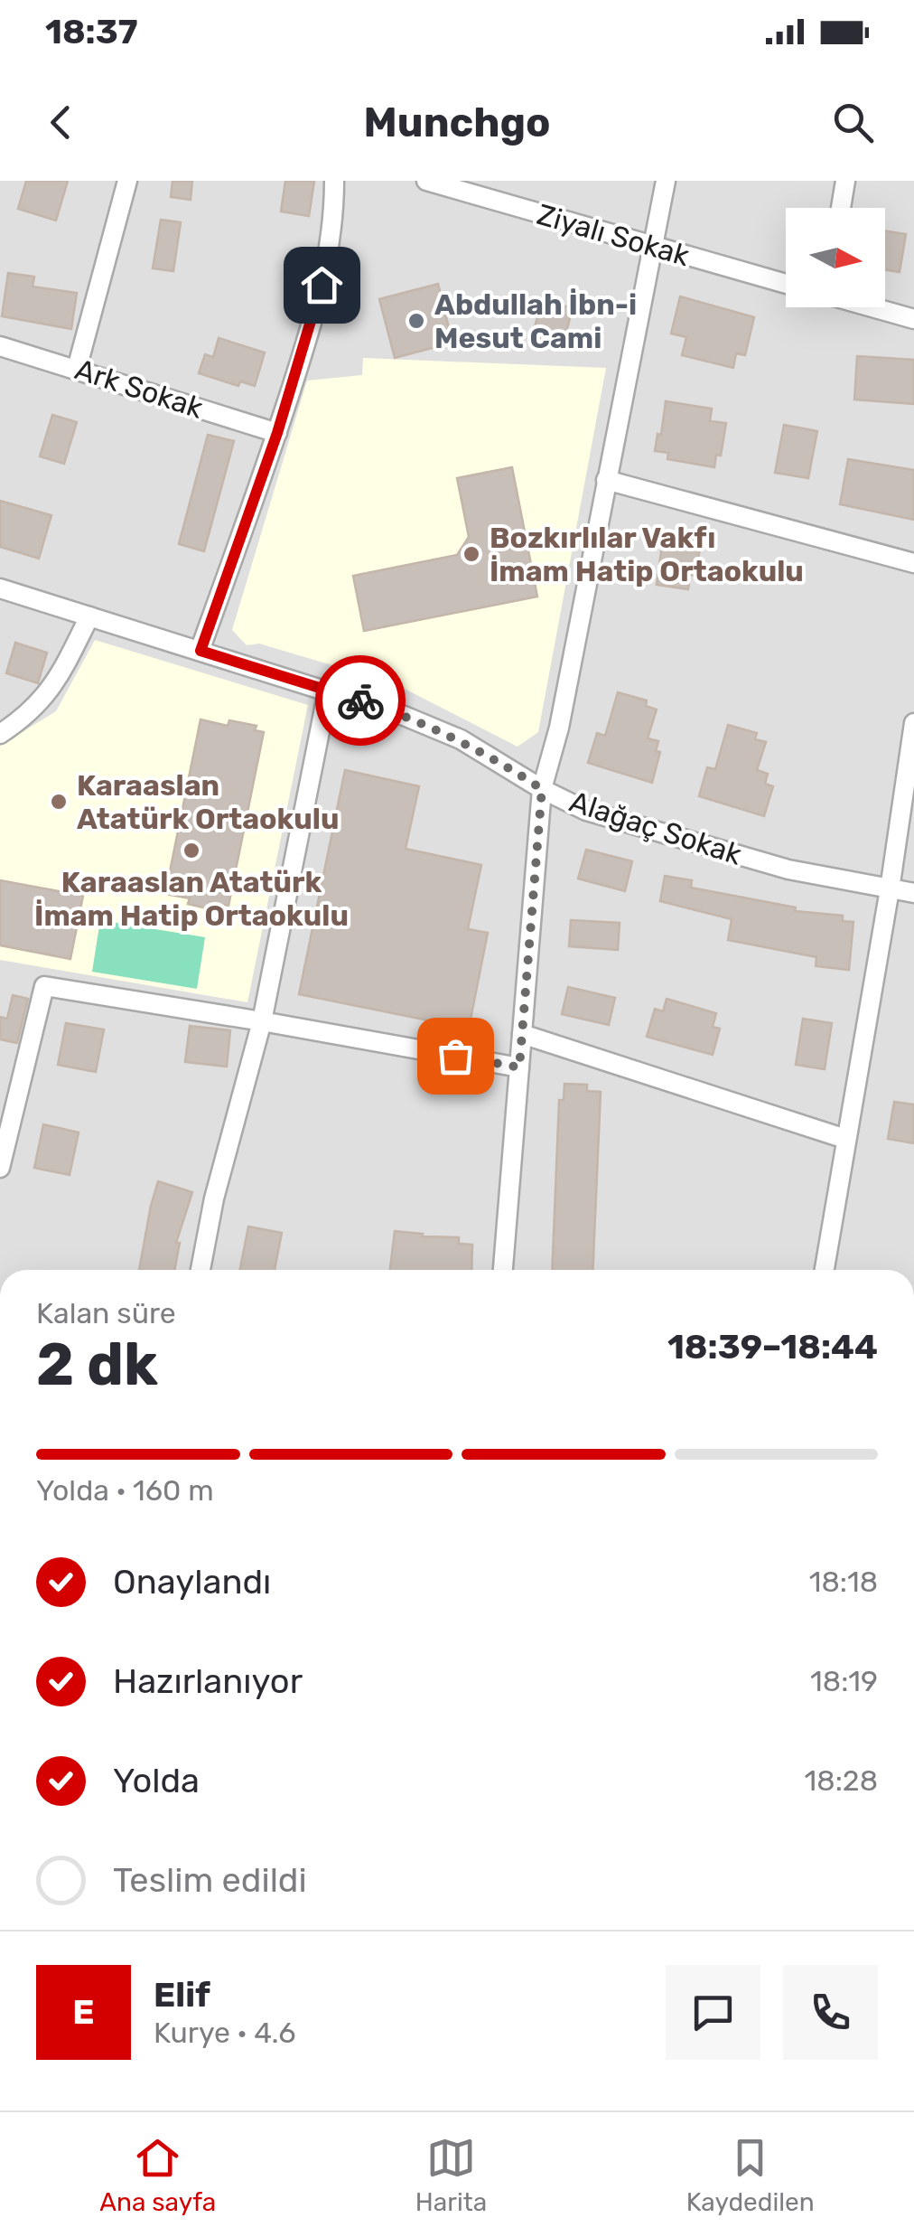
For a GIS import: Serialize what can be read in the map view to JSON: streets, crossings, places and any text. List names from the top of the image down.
{
  "streets": {
    "street": ["Ziyalı Sokak", "Ark Sokak", "Alağaç Sokak"]
  },
  "places": [
    "Abdullah İbn-i Mesut Cami",
    "Bozkırlılar Vakfı İmam Hatip Ortaokulu",
    "Karaaslan Atatürk Ortaokulu",
    "Karaaslan Atatürk İmam Hatip Ortaokulu"
  ],
  "north": "right",
  "page": {
    "status": "18:37",
    "header": "Munchgo",
    "heading": ["2 dk", "Kalan süre", "18:39–18:44"],
    "panel": ["Elif", "Kurye · 4.6"],
    "bar": "Yolda · 160 m",
    "list": [
      ["Onaylandı", "18:18"],
      ["Hazırlanıyor", "18:19"],
      ["Yolda", "18:28"],
      "Teslim edildi"
    ],
    "round": "E",
    "tabs": ["Ana sayfa", "Harita", "Kaydedilen"]
  }
}
